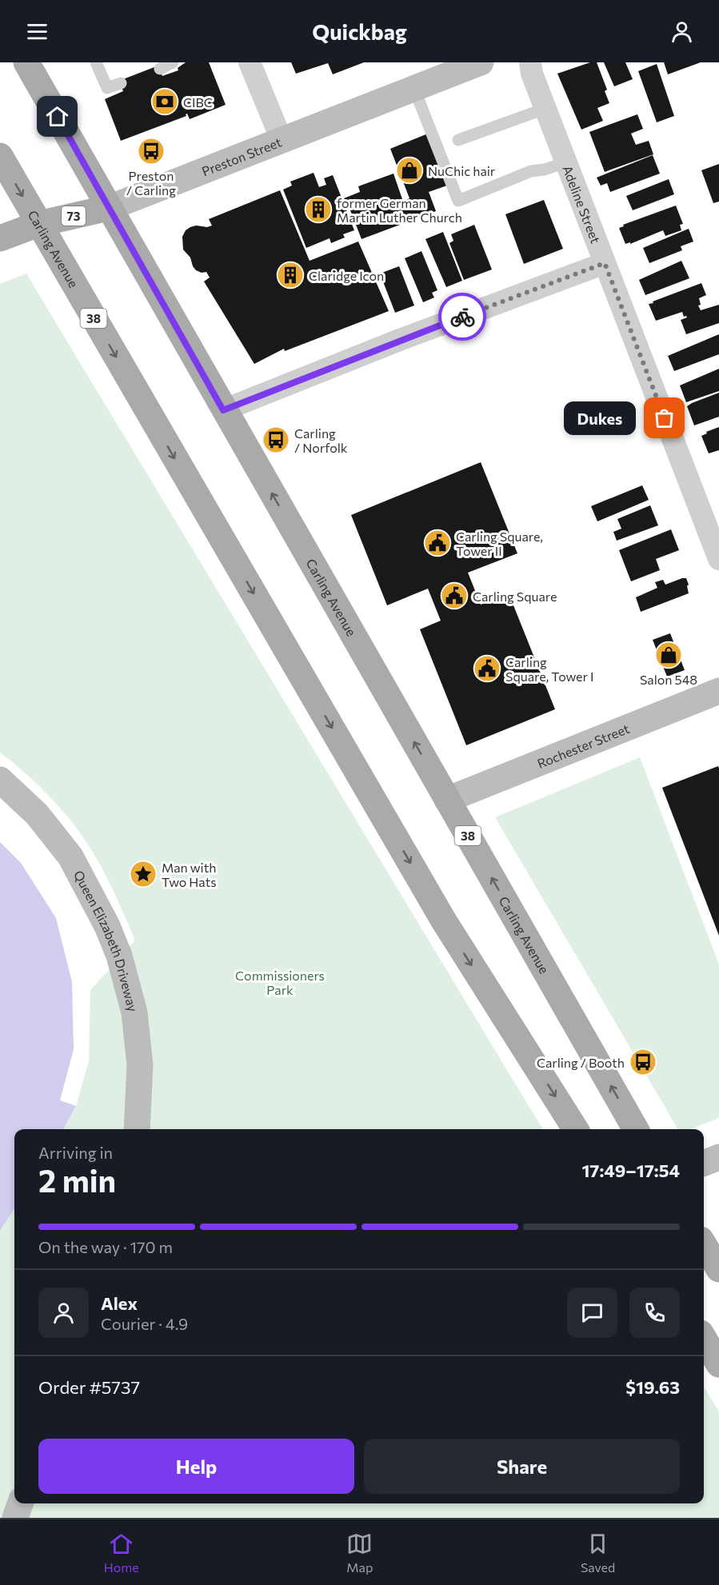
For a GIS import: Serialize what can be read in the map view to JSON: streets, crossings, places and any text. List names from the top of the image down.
{
  "streets": {
    "main road": [
      "Preston Street",
      "73",
      "Carling Avenue",
      "38",
      "Rochester Street",
      "Queen Elizabeth Driveway"
    ],
    "street": ["Adeline Street"]
  },
  "crossings": [
    ["Preston Street", "Carling Avenue"],
    ["Carling Avenue", "Rochester Street"]
  ],
  "parks": ["Commissioners Park"],
  "places": {
    "bank": ["CIBC"],
    "bus stop": ["Preston / Carling", "Carling / Norfolk", "Carling / Booth"],
    "shop": ["NuChic hair", "Salon 548"],
    "building": ["former German Martin Luther Church", "Claridge Icon"],
    "other": ["Dukes"],
    "public building": ["Carling Square, Tower II", "Carling Square", "Carling Square, Tower I"],
    "place": ["Man with Two Hats"]
  },
  "page": {
    "header": "Quickbag",
    "bubble": "Dukes",
    "heading": ["2 min", "Arriving in", "17:49–17:54"],
    "panel": [
      "Alex",
      "Courier · 4.9",
      "Order #5737",
      "$19.63"
    ],
    "bar": "On the way · 170 m",
    "buttons": ["Help", "Share"],
    "tabs": ["Home", "Map", "Saved"]
  }
}
